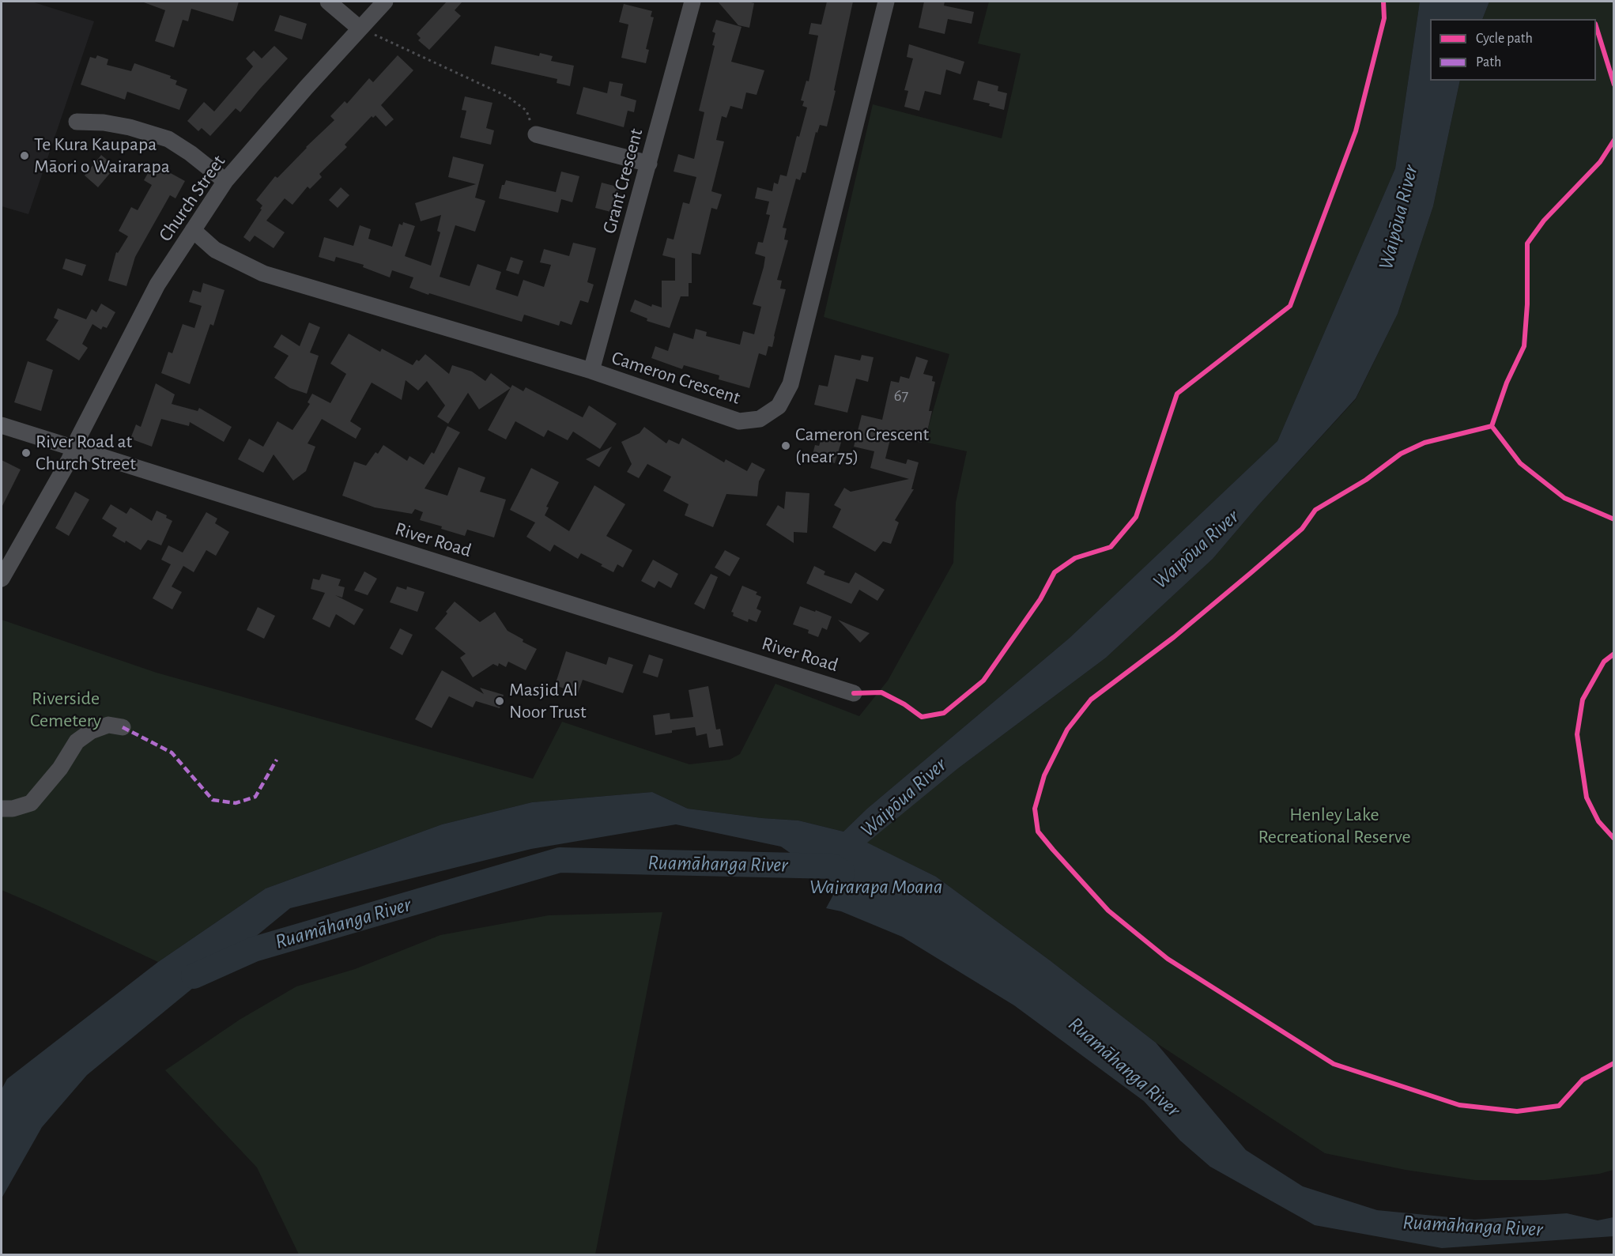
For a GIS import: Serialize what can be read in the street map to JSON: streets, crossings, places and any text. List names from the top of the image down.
{
  "streets": {
    "street": [
      "Grant Crescent",
      "Church Street",
      "Cameron Crescent",
      "River Road"
    ]
  },
  "crossings": [
    ["Grant Crescent", "Cameron Crescent"],
    ["Church Street", "Cameron Crescent"],
    ["Church Street", "River Road"]
  ],
  "water": ["Waipōua River", "Ruamāhanga River", "Wairarapa Moana"],
  "parks": ["Riverside Cemetery", "Henley Lake Recreational Reserve"],
  "places": [
    "Te Kura Kaupapa Māori o Wairarapa",
    "Cameron Crescent (near 75)",
    "River Road at Church Street",
    "Masjid Al Noor Trust"
  ],
  "house_numbers": ["67"],
  "legend": ["Cycle path", "Path"]
}
